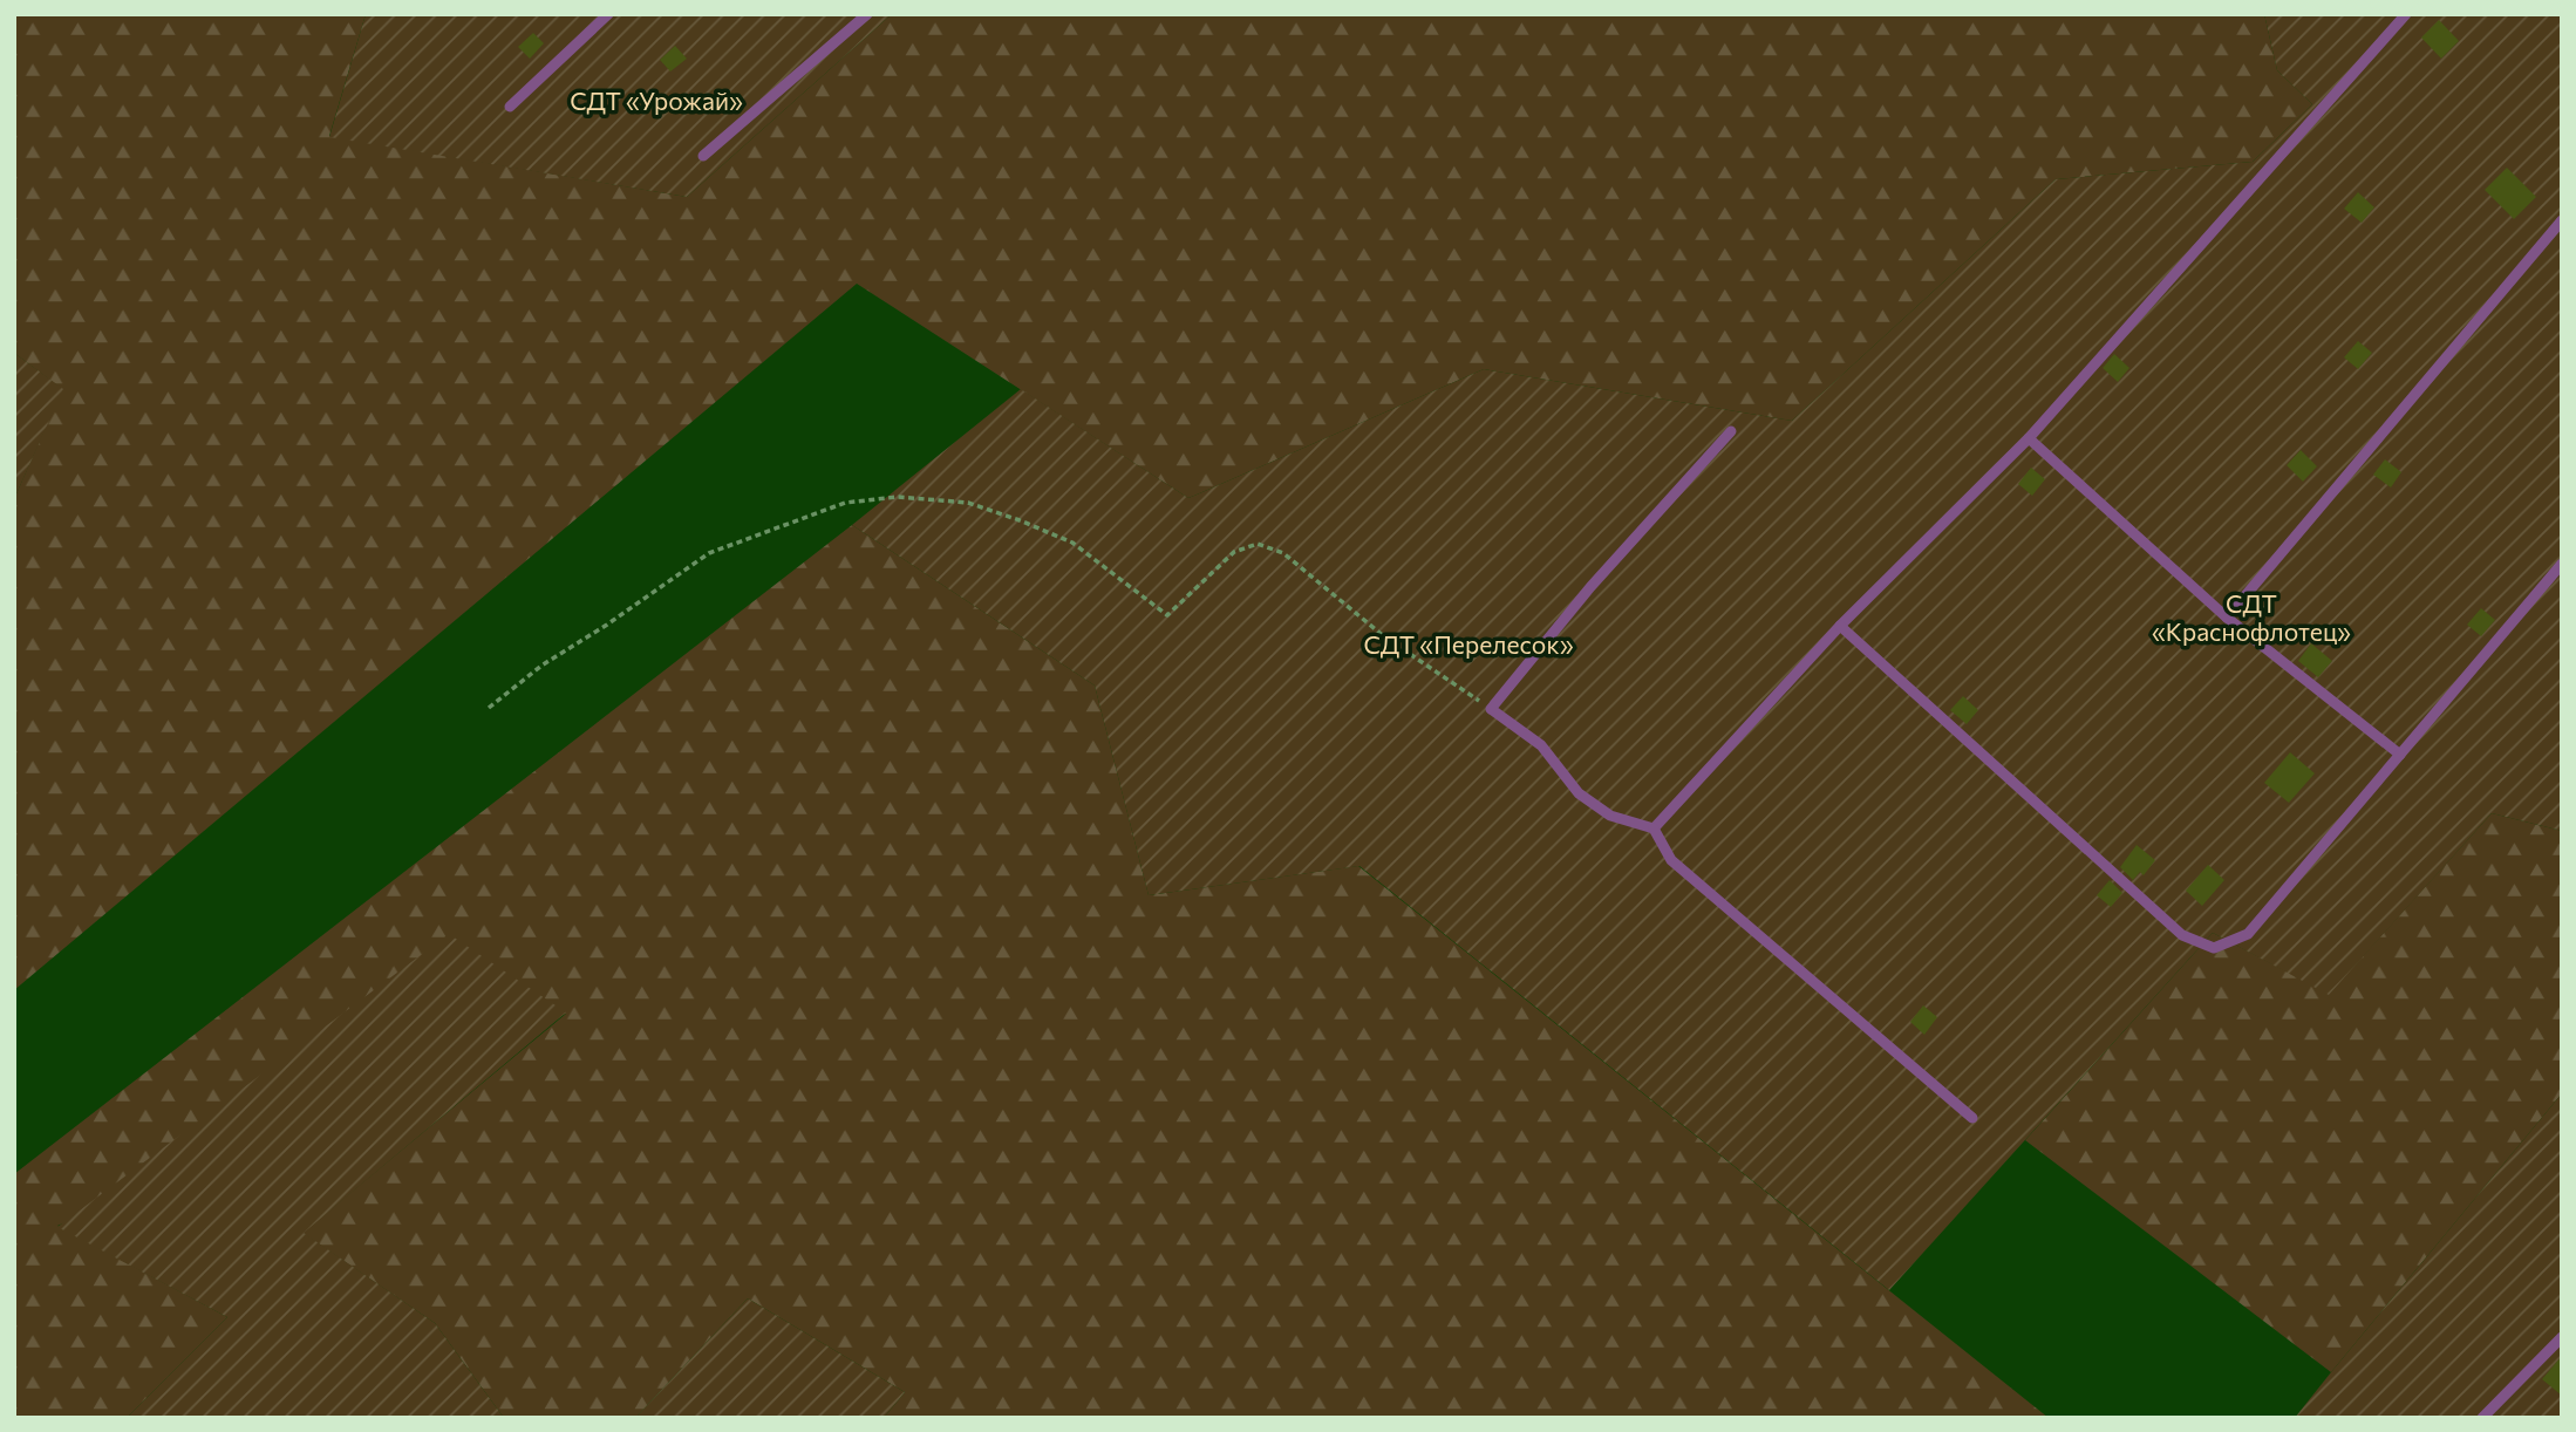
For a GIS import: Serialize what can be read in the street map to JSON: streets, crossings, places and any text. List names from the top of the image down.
{
  "parks": ["СДТ «Урожай»", "СДТ «Краснофлотец»", "СДТ «Перелесок»"]
}
